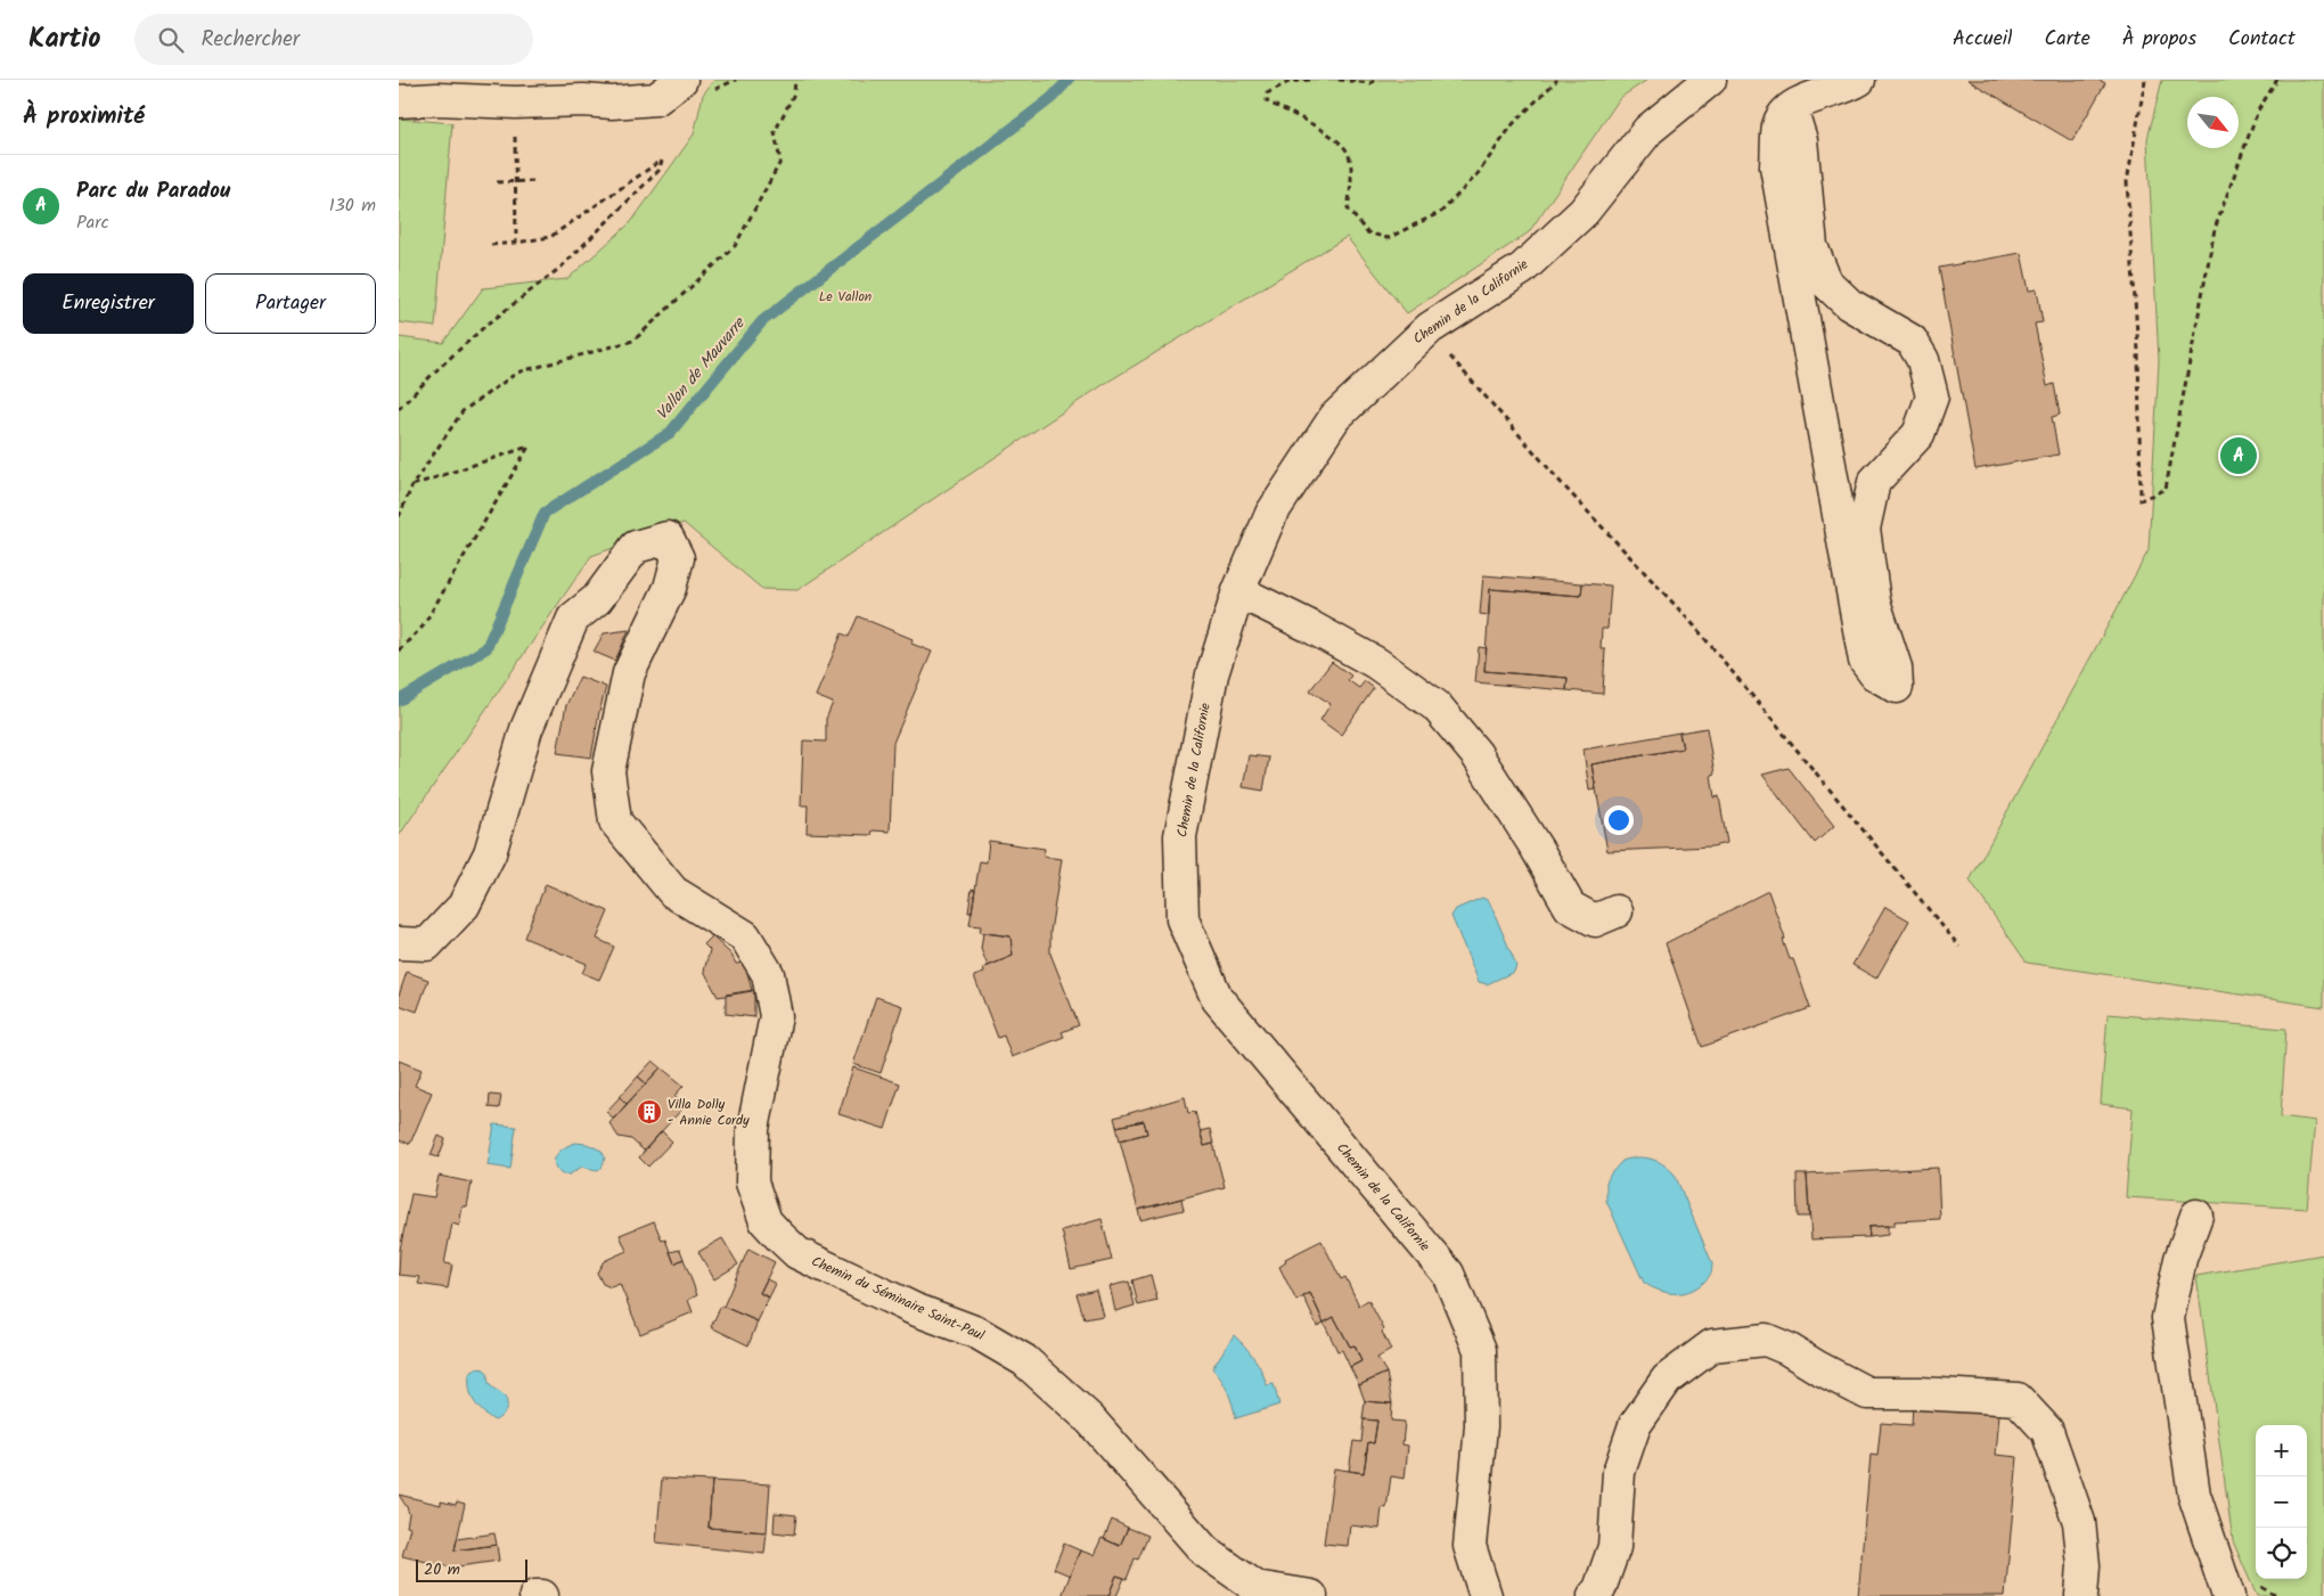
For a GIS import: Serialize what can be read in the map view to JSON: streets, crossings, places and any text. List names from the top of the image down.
{
  "streets": {
    "street": ["Chemin de la Californie", "Chemin du Séminaire Saint-Paul"]
  },
  "water": ["Vallon de Mauvarre"],
  "parks": ["Le Vallon"],
  "places": {
    "building": ["Villa Dolly - Annie Cordy"]
  },
  "scale_bar": "20 m",
  "north": "bottom right",
  "page": {
    "header": "Kartio",
    "search": "Rechercher",
    "nav": [
      "Accueil",
      "Carte",
      "À propos",
      "Contact"
    ],
    "heading": "À proximité",
    "list": [
      {
        "mark": "A",
        "name": "Parc du Paradou",
        "note": "Parc",
        "value": "130 m"
      }
    ],
    "buttons": ["Enregistrer", "Partager"],
    "pins": "A",
    "map_buttons": ["+", "−"],
    "scale": "20 m"
  }
}
